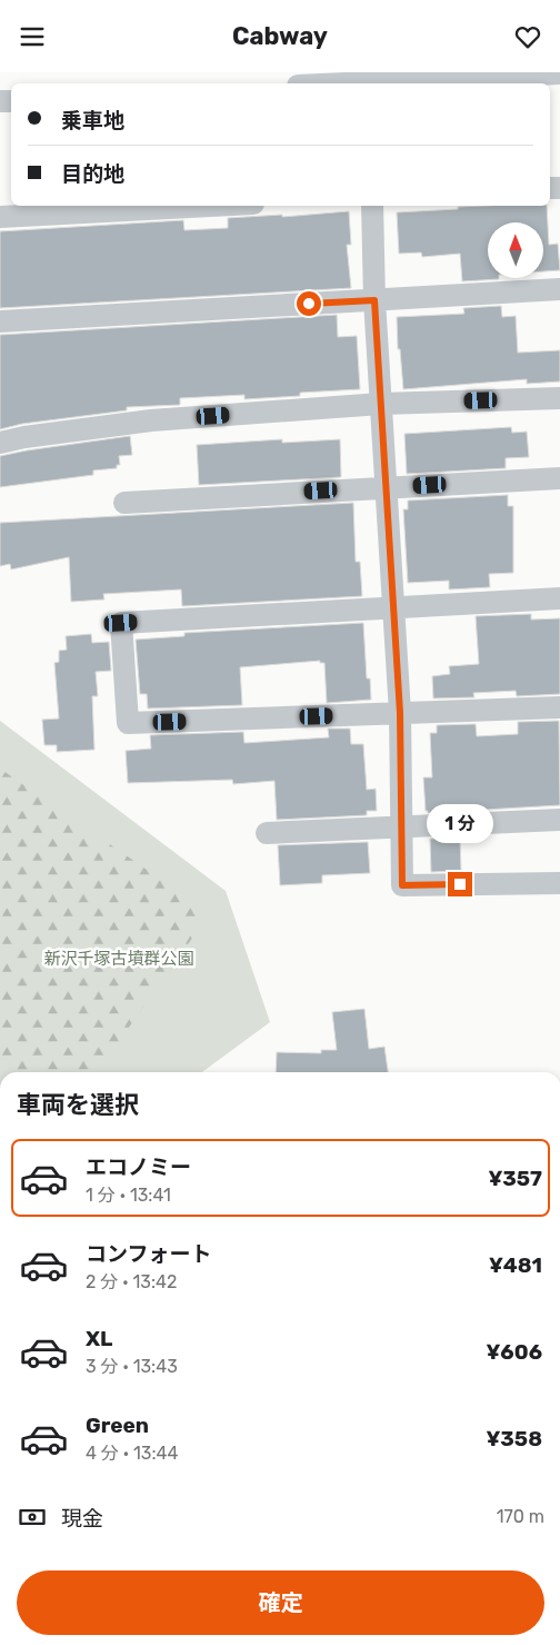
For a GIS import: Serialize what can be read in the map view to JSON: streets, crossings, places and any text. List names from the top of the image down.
{
  "parks": ["新沢千塚古墳群公園"],
  "north": "top",
  "page": {
    "header": "Cabway",
    "banner": ["乗車地", "目的地"],
    "bubble": "1 分",
    "heading": "車両を選択",
    "list": [
      {
        "name": "エコノミー",
        "note": "1 分 · 13:41",
        "value": "¥357"
      },
      {
        "name": "コンフォート",
        "note": "2 分 · 13:42",
        "value": "¥481"
      },
      {
        "name": "XL",
        "note": "3 分 · 13:43",
        "value": "¥606"
      },
      {
        "name": "Green",
        "note": "4 分 · 13:44",
        "value": "¥358"
      }
    ],
    "pay": ["現金", "170 m"],
    "buttons": "確定"
  }
}
